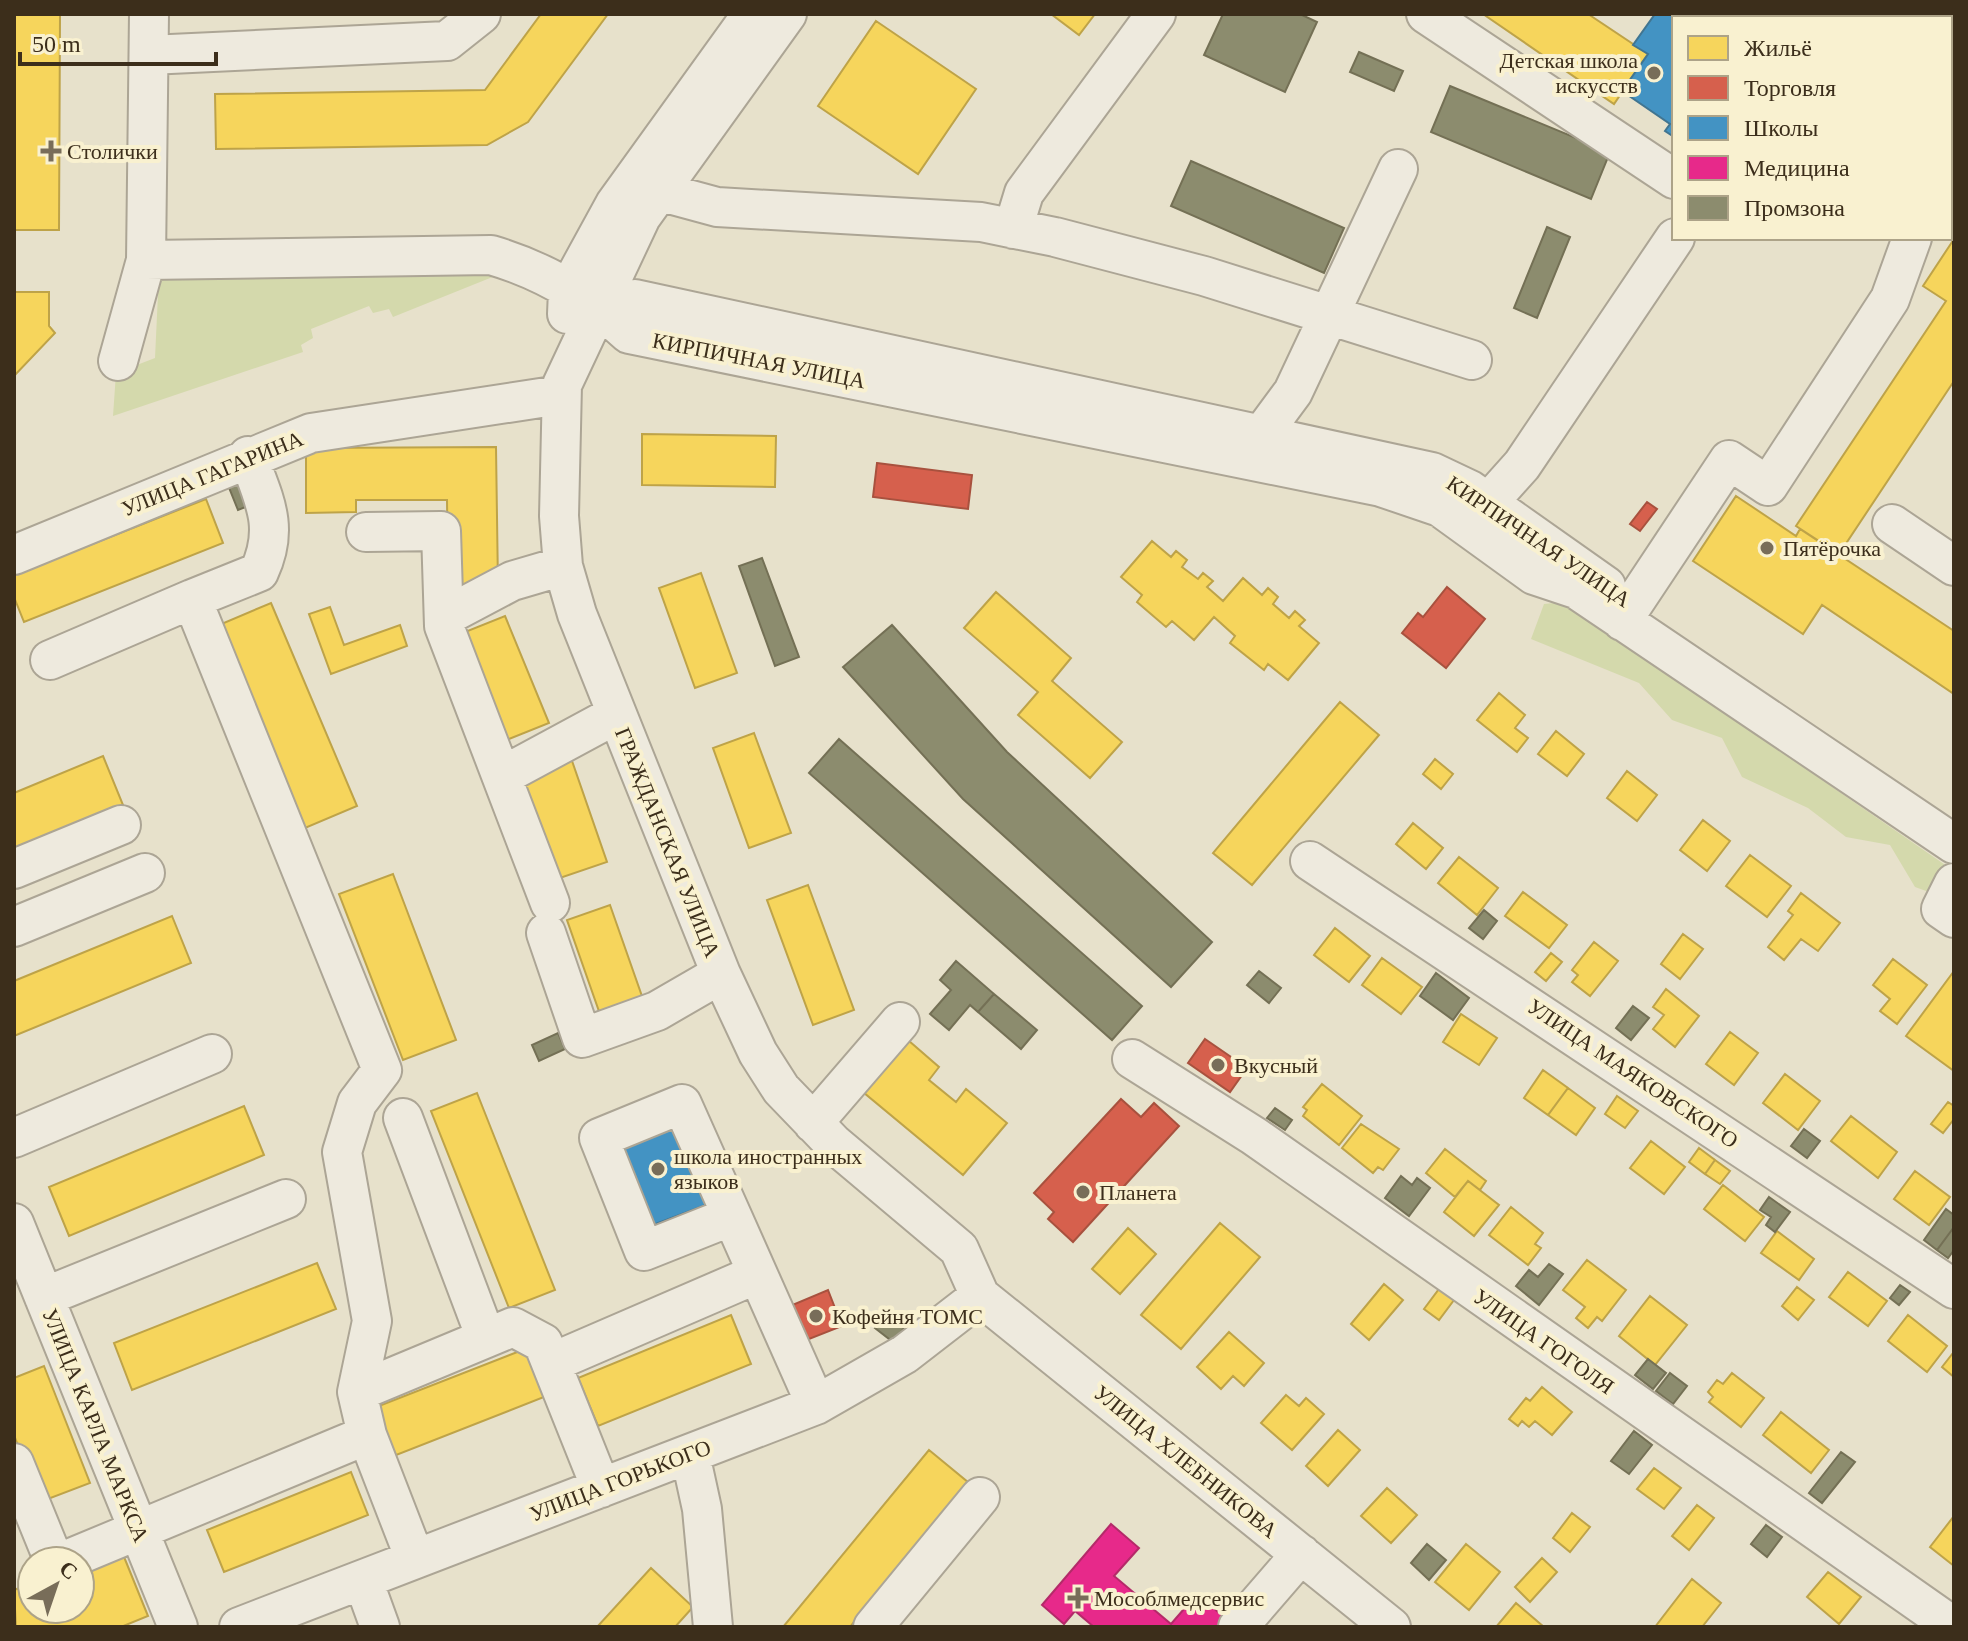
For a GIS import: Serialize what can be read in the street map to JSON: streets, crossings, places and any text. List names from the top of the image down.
{
  "streets": {
    "street": [
      "КИРПИЧНАЯ УЛИЦА",
      "УЛИЦА ГАГАРИНА",
      "ГРАЖДАНСКАЯ УЛИЦА",
      "УЛИЦА МАЯКОВСКОГО",
      "УЛИЦА ГОГОЛЯ",
      "УЛИЦА КАРЛА МАРКСА",
      "УЛИЦА ХЛЕБНИКОВА",
      "УЛИЦА ГОРЬКОГО"
    ]
  },
  "crossings": [
    ["КИРПИЧНАЯ УЛИЦА", "ГРАЖДАНСКАЯ УЛИЦА"],
    ["УЛИЦА ГАГАРИНА", "ГРАЖДАНСКАЯ УЛИЦА"],
    ["ГРАЖДАНСКАЯ УЛИЦА", "УЛИЦА ХЛЕБНИКОВА"],
    ["ГРАЖДАНСКАЯ УЛИЦА", "УЛИЦА ГОРЬКОГО"],
    ["УЛИЦА ХЛЕБНИКОВА", "УЛИЦА ГОРЬКОГО"]
  ],
  "places": {
    "other": [
      "Детская школа искусств",
      "Пятёрочка",
      "Вкусный",
      "школа иностранных языков",
      "Планета",
      "Кофейня ТОМС"
    ],
    "health": ["Столички", "Мособлмедсервис"]
  },
  "legend": [
    "Жильё",
    "Торговля",
    "Школы",
    "Медицина",
    "Промзона"
  ],
  "scale_bar": "50 m",
  "north": "top right"
}
